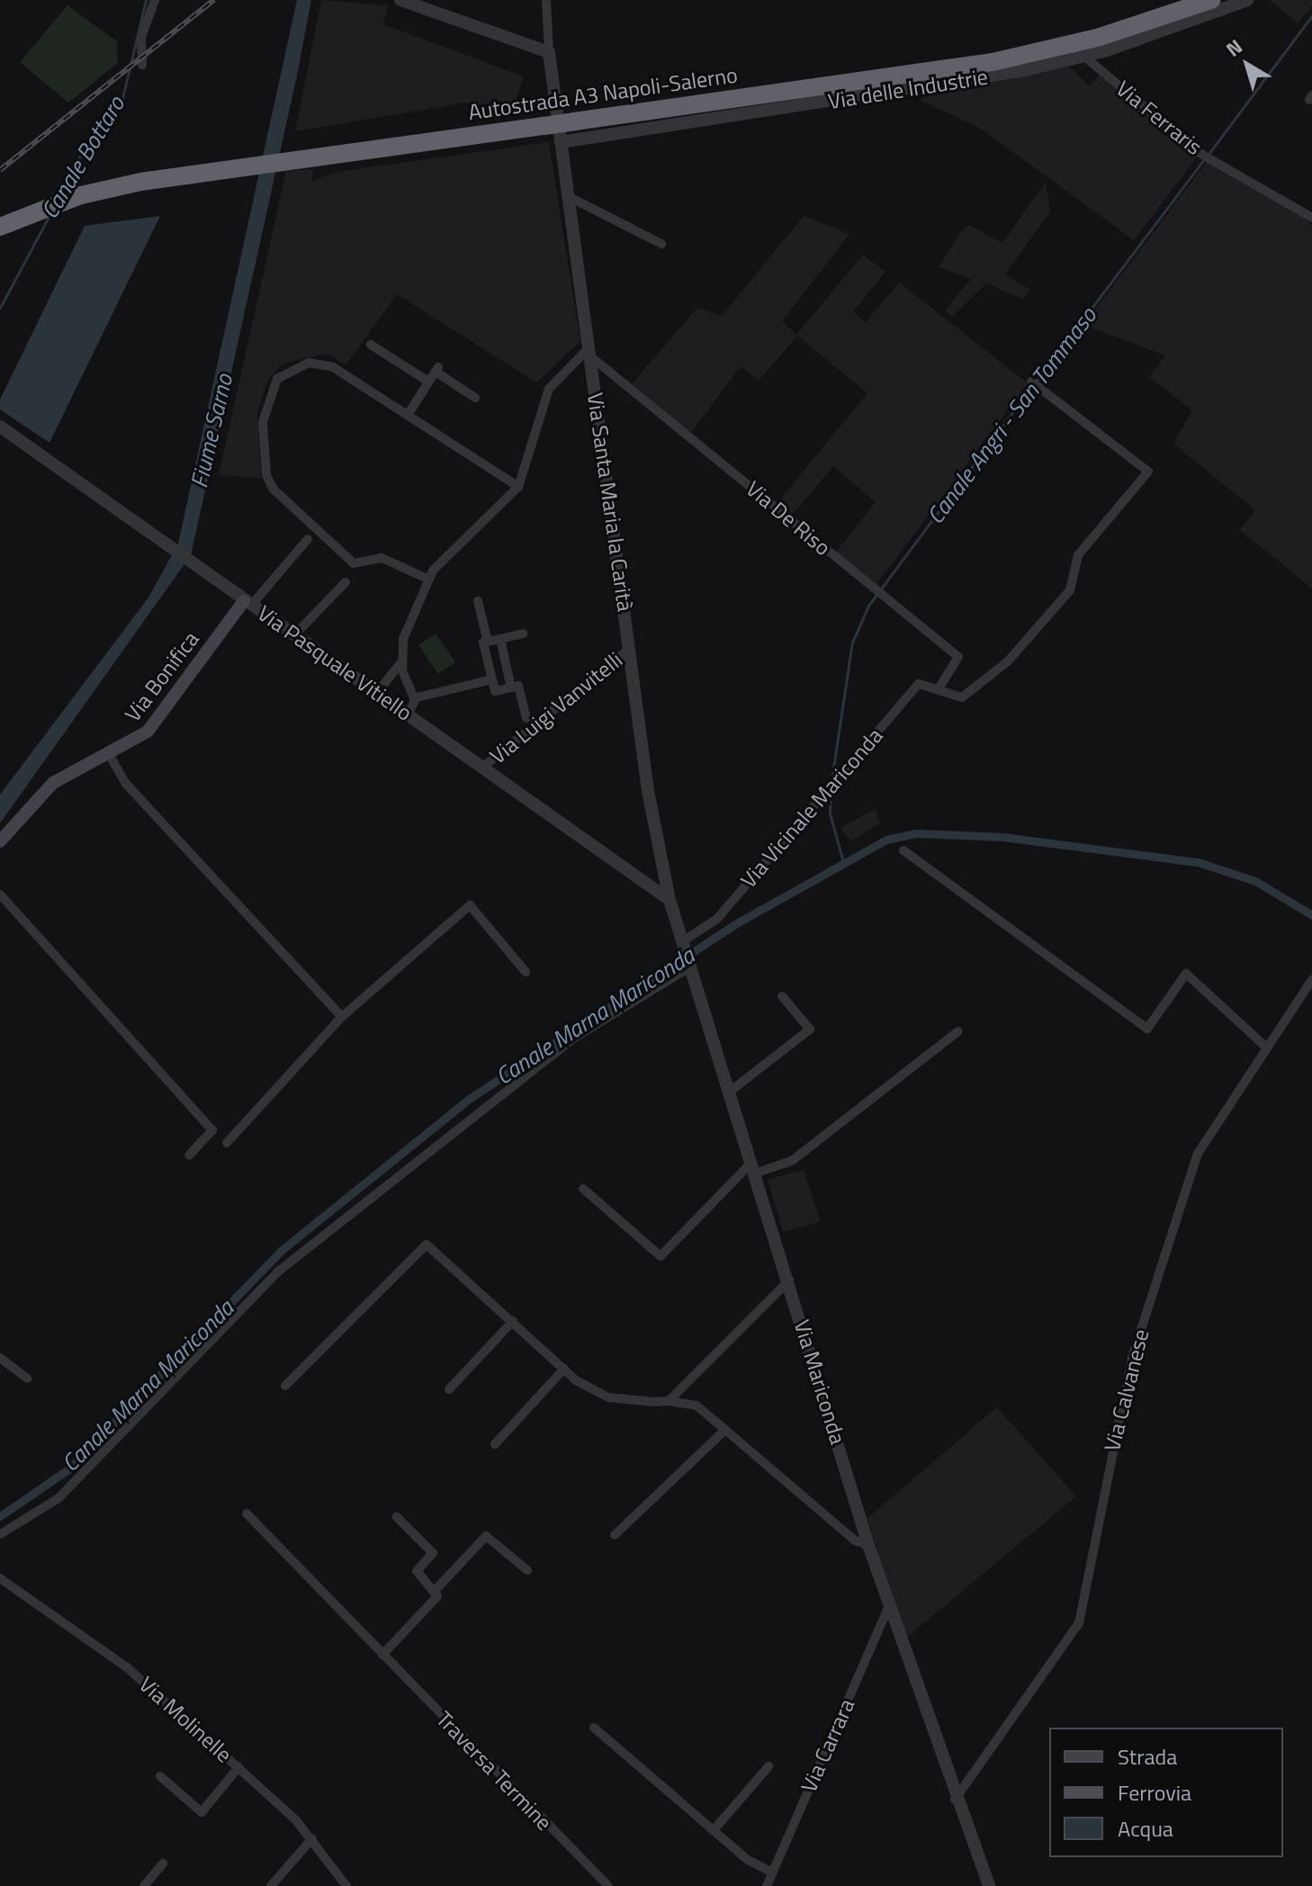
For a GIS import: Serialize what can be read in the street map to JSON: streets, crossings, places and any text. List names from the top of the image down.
{
  "streets": {
    "highway": ["Autostrada A3 Napoli-Salerno"],
    "main road": ["Via Bonifica"],
    "street": [
      "Via delle Industrie",
      "Via Ferraris",
      "Via Santa Maria la Carità",
      "Via De Riso",
      "Via Pasquale Vitiello",
      "Via Luigi Vanvitelli",
      "Via Vicinale Mariconda",
      "Via Mariconda",
      "Via Calvanese",
      "Via Molinelle",
      "Via Carrara",
      "Traversa Termine"
    ]
  },
  "crossings": [
    ["Via delle Industrie", "Via Ferraris"],
    ["Via delle Industrie", "Via Santa Maria la Carità"],
    ["Via Santa Maria la Carità", "Via De Riso"],
    ["Via Santa Maria la Carità", "Via Pasquale Vitiello"],
    ["Via Santa Maria la Carità", "Via Luigi Vanvitelli"],
    ["Via Santa Maria la Carità", "Via Vicinale Mariconda"],
    ["Via Santa Maria la Carità", "Via Mariconda"],
    ["Via De Riso", "Via Vicinale Mariconda"],
    ["Via Pasquale Vitiello", "Via Bonifica"],
    ["Via Pasquale Vitiello", "Via Luigi Vanvitelli"],
    ["Via Vicinale Mariconda", "Via Mariconda"],
    ["Via Mariconda", "Via Calvanese"],
    ["Via Mariconda", "Via Carrara"]
  ],
  "water": [
    "Canale Bottaro",
    "Canale Angri - San Tommaso",
    "Fiume Sarno",
    "Canale Marna Mariconda"
  ],
  "legend": ["Strada", "Ferrovia", "Acqua"],
  "north": "top left"
}
